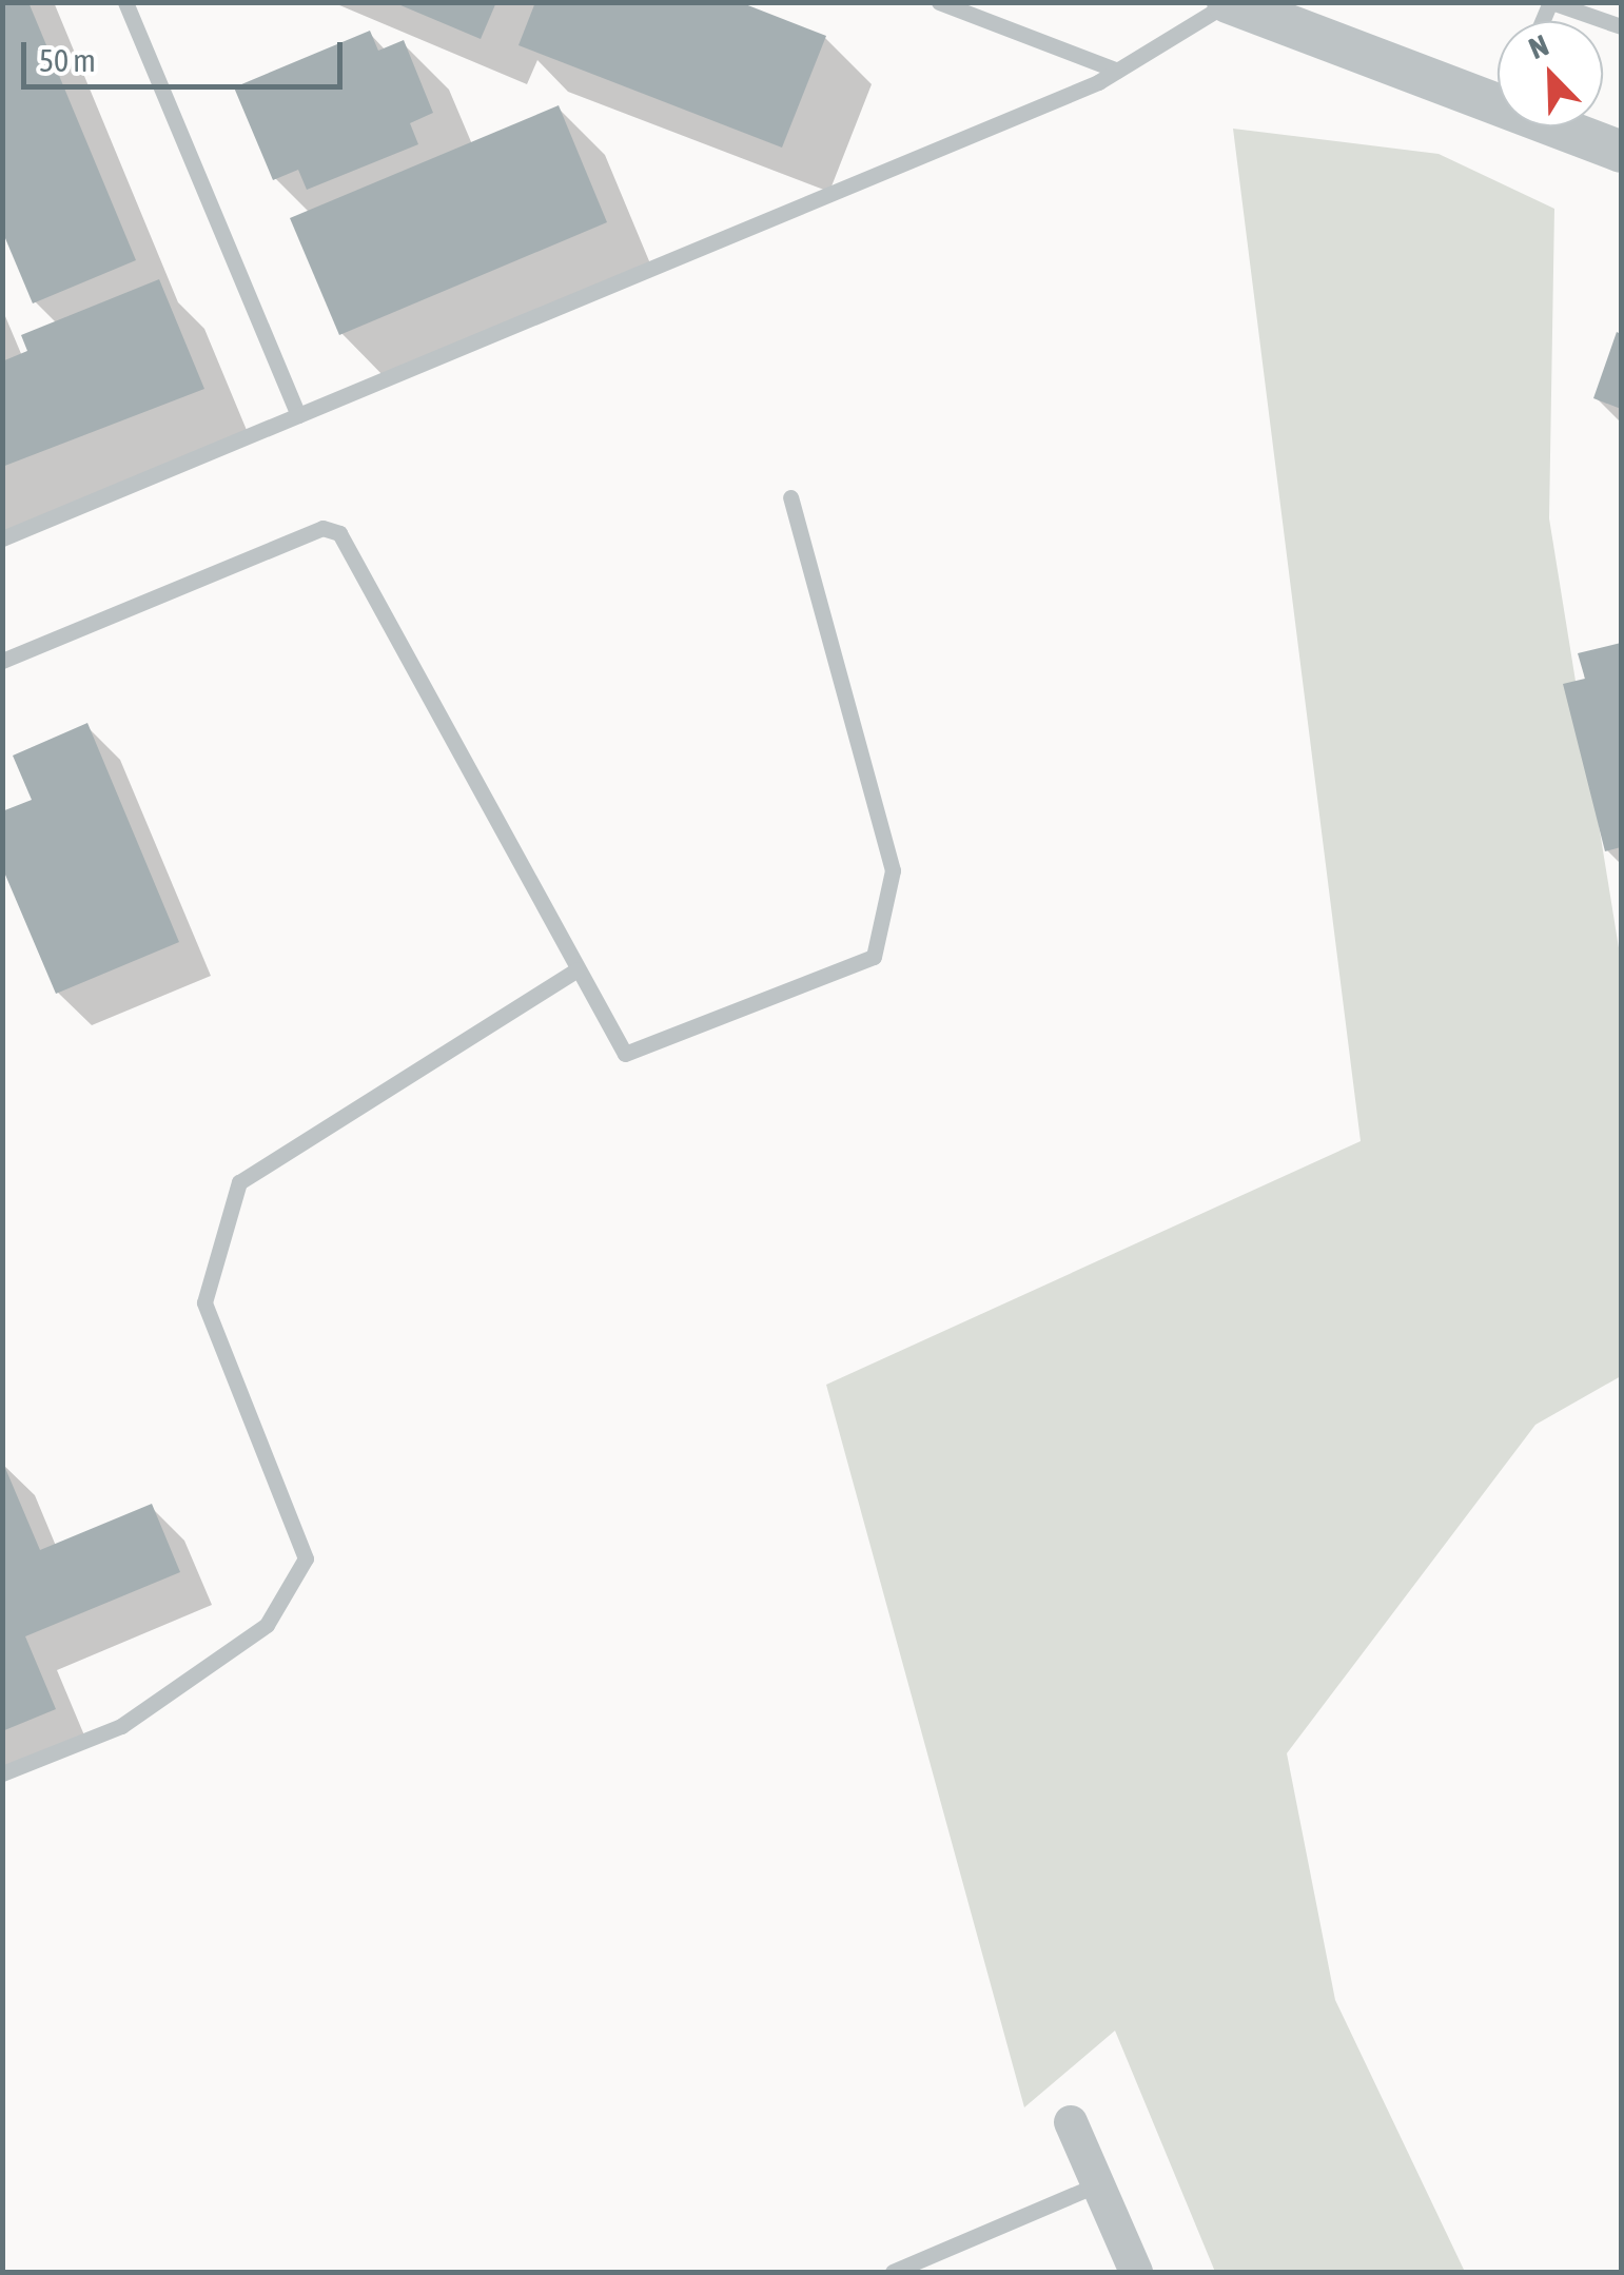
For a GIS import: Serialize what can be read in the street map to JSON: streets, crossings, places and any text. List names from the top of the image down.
{
  "scale_bar": "50 m",
  "north": "top left"
}
